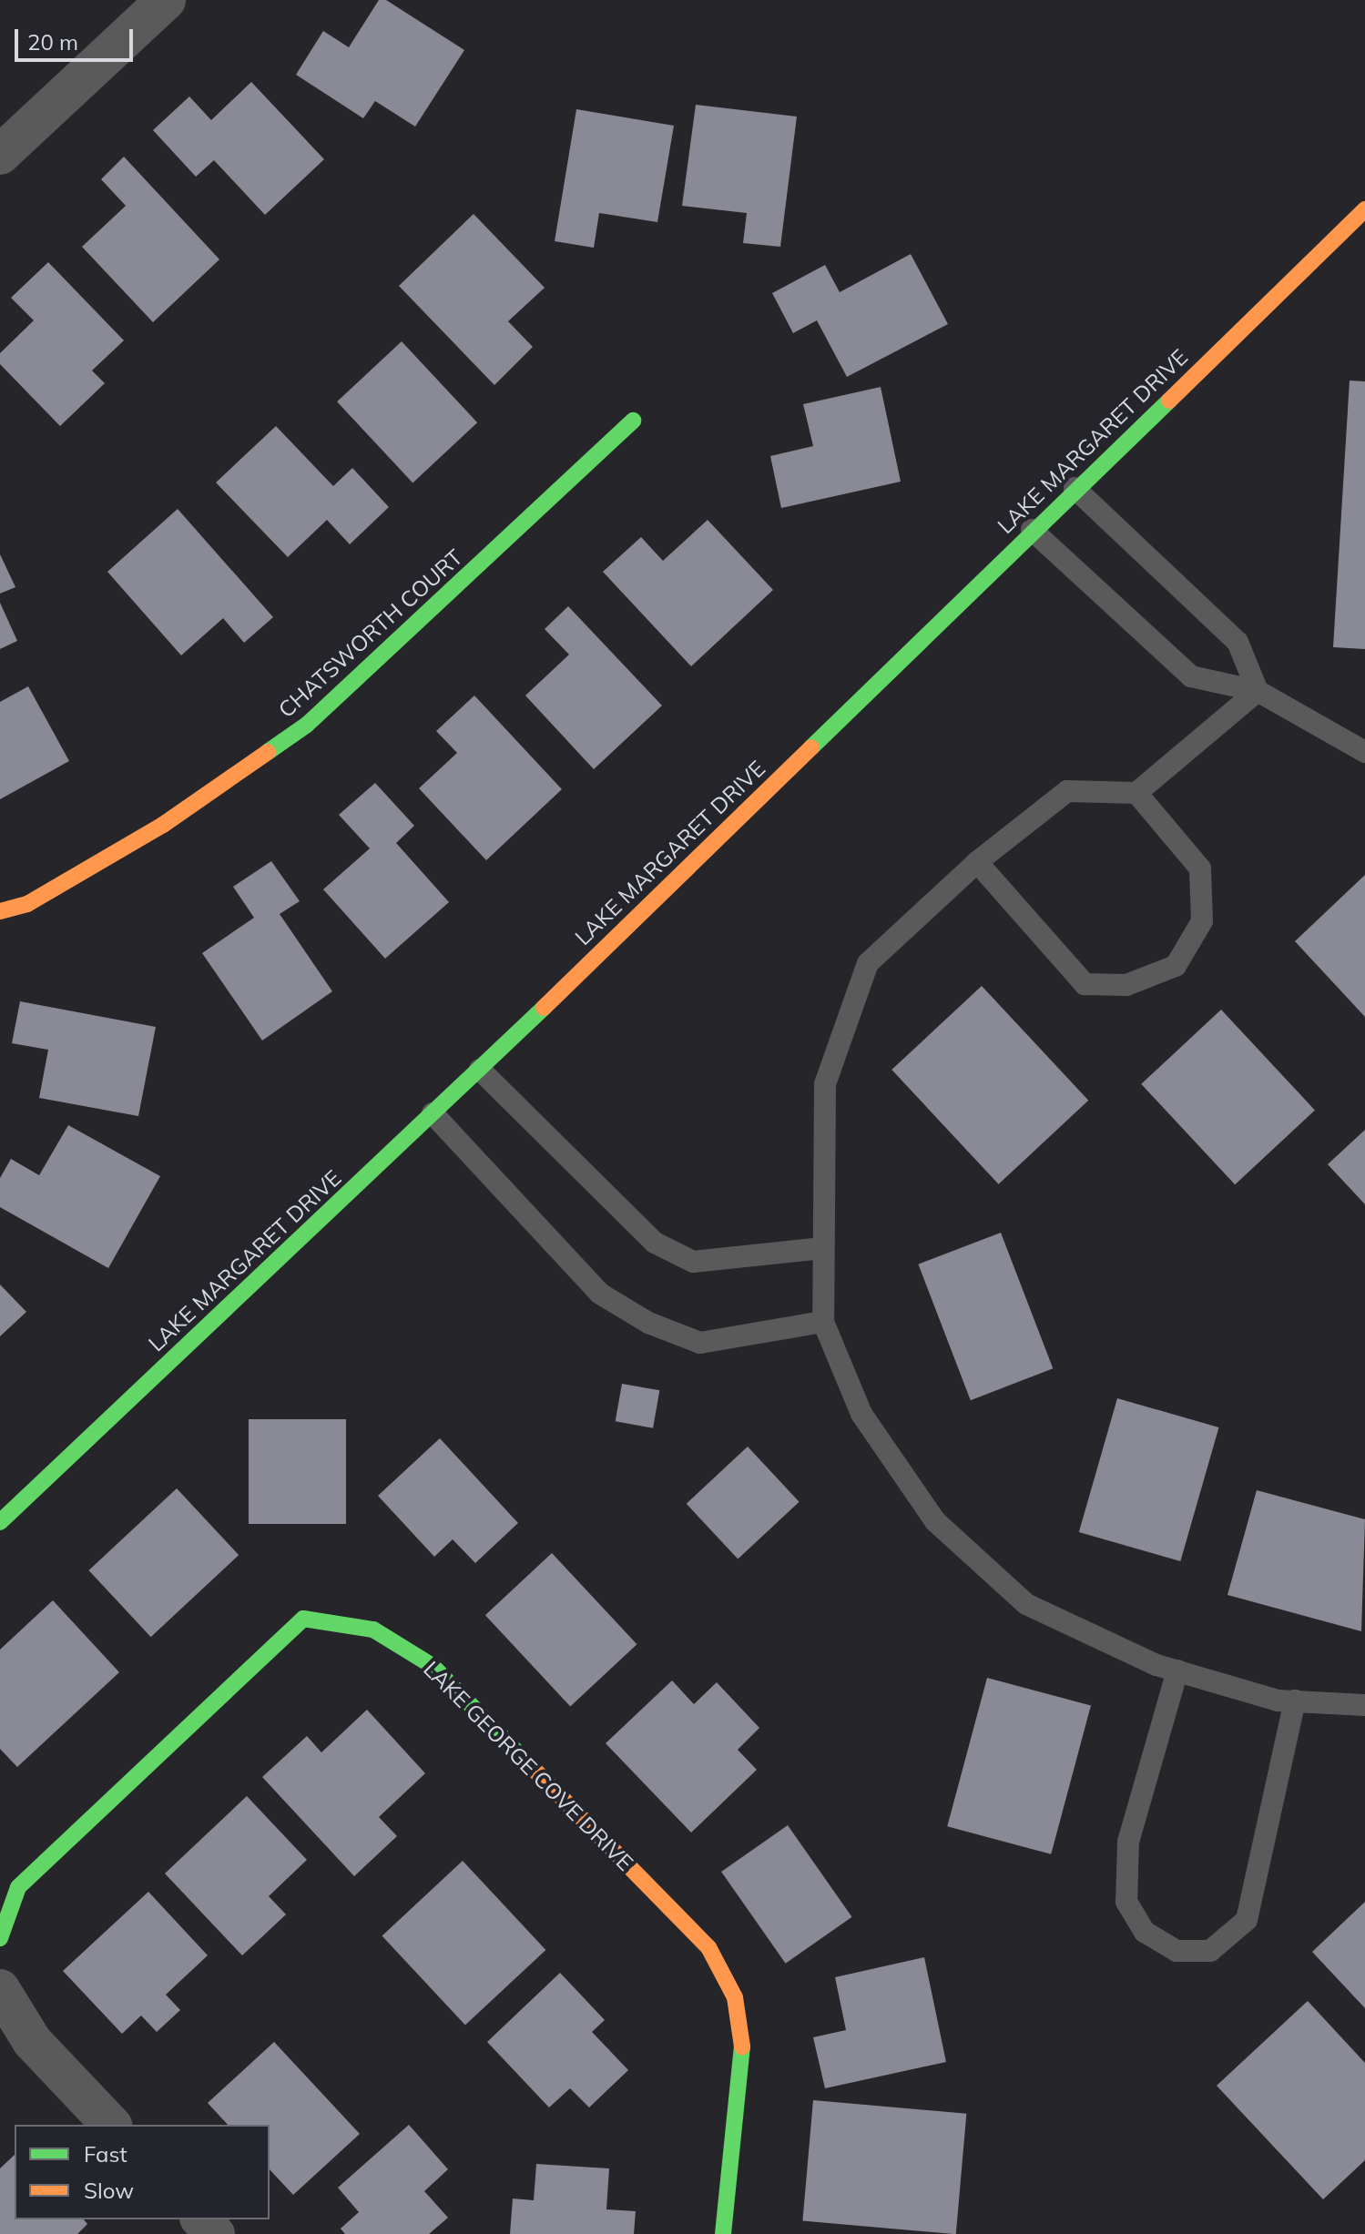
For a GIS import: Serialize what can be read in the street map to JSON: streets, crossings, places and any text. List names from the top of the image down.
{
  "streets": {
    "street": ["LAKE MARGARET DRIVE", "CHATSWORTH COURT", "LAKE GEORGE COVE DRIVE"]
  },
  "legend": ["Fast", "Slow"],
  "scale_bar": "20 m"
}
